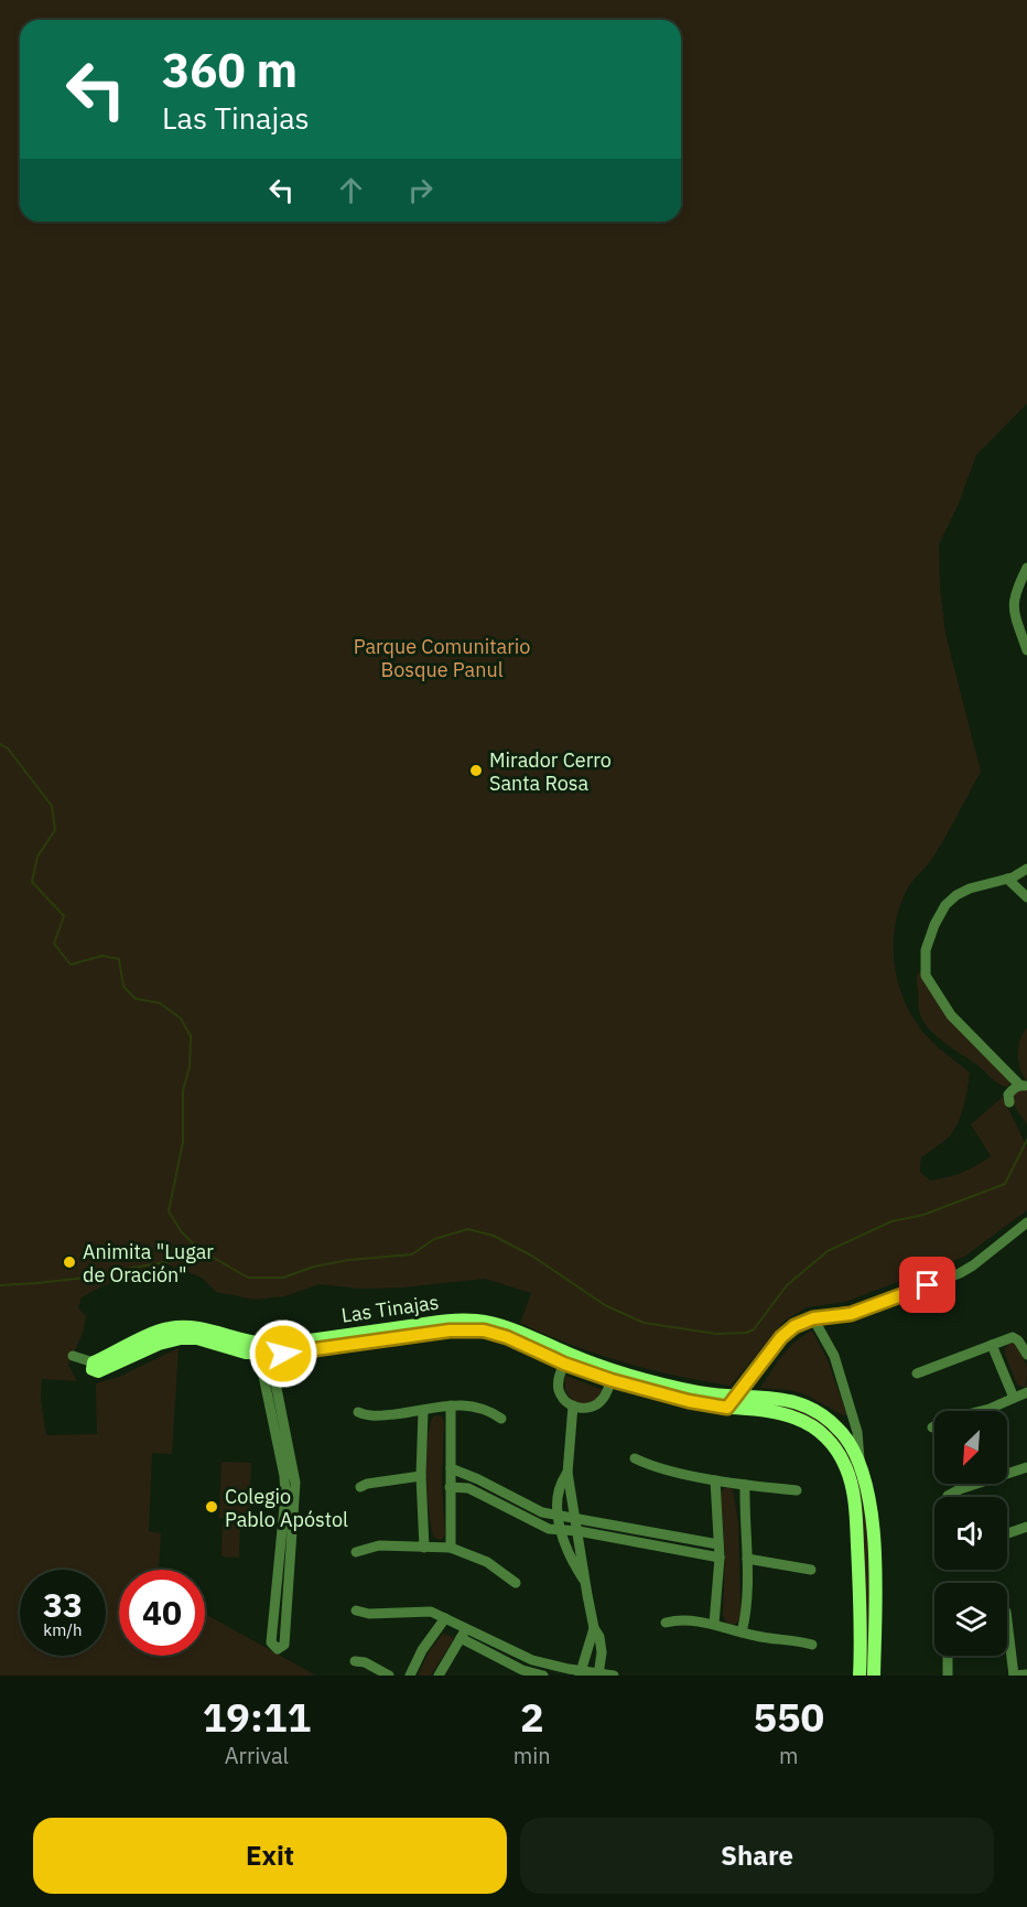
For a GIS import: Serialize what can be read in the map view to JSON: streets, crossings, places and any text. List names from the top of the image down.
{
  "streets": {
    "street": ["Las Tinajas"]
  },
  "parks": ["Parque Comunitario Bosque Panul"],
  "places": ["Mirador Cerro Santa Rosa", "Animita \"Lugar de Oración\"", "Colegio Pablo Apóstol"],
  "north": "bottom left",
  "page": {
    "turn": ["360 m", "Las Tinajas"],
    "speed": "33 km/h",
    "limit": "40",
    "eta": [
      "19:11",
      "Arrival",
      "2",
      "min",
      "550",
      "m"
    ],
    "buttons": ["Exit", "Share"]
  }
}
